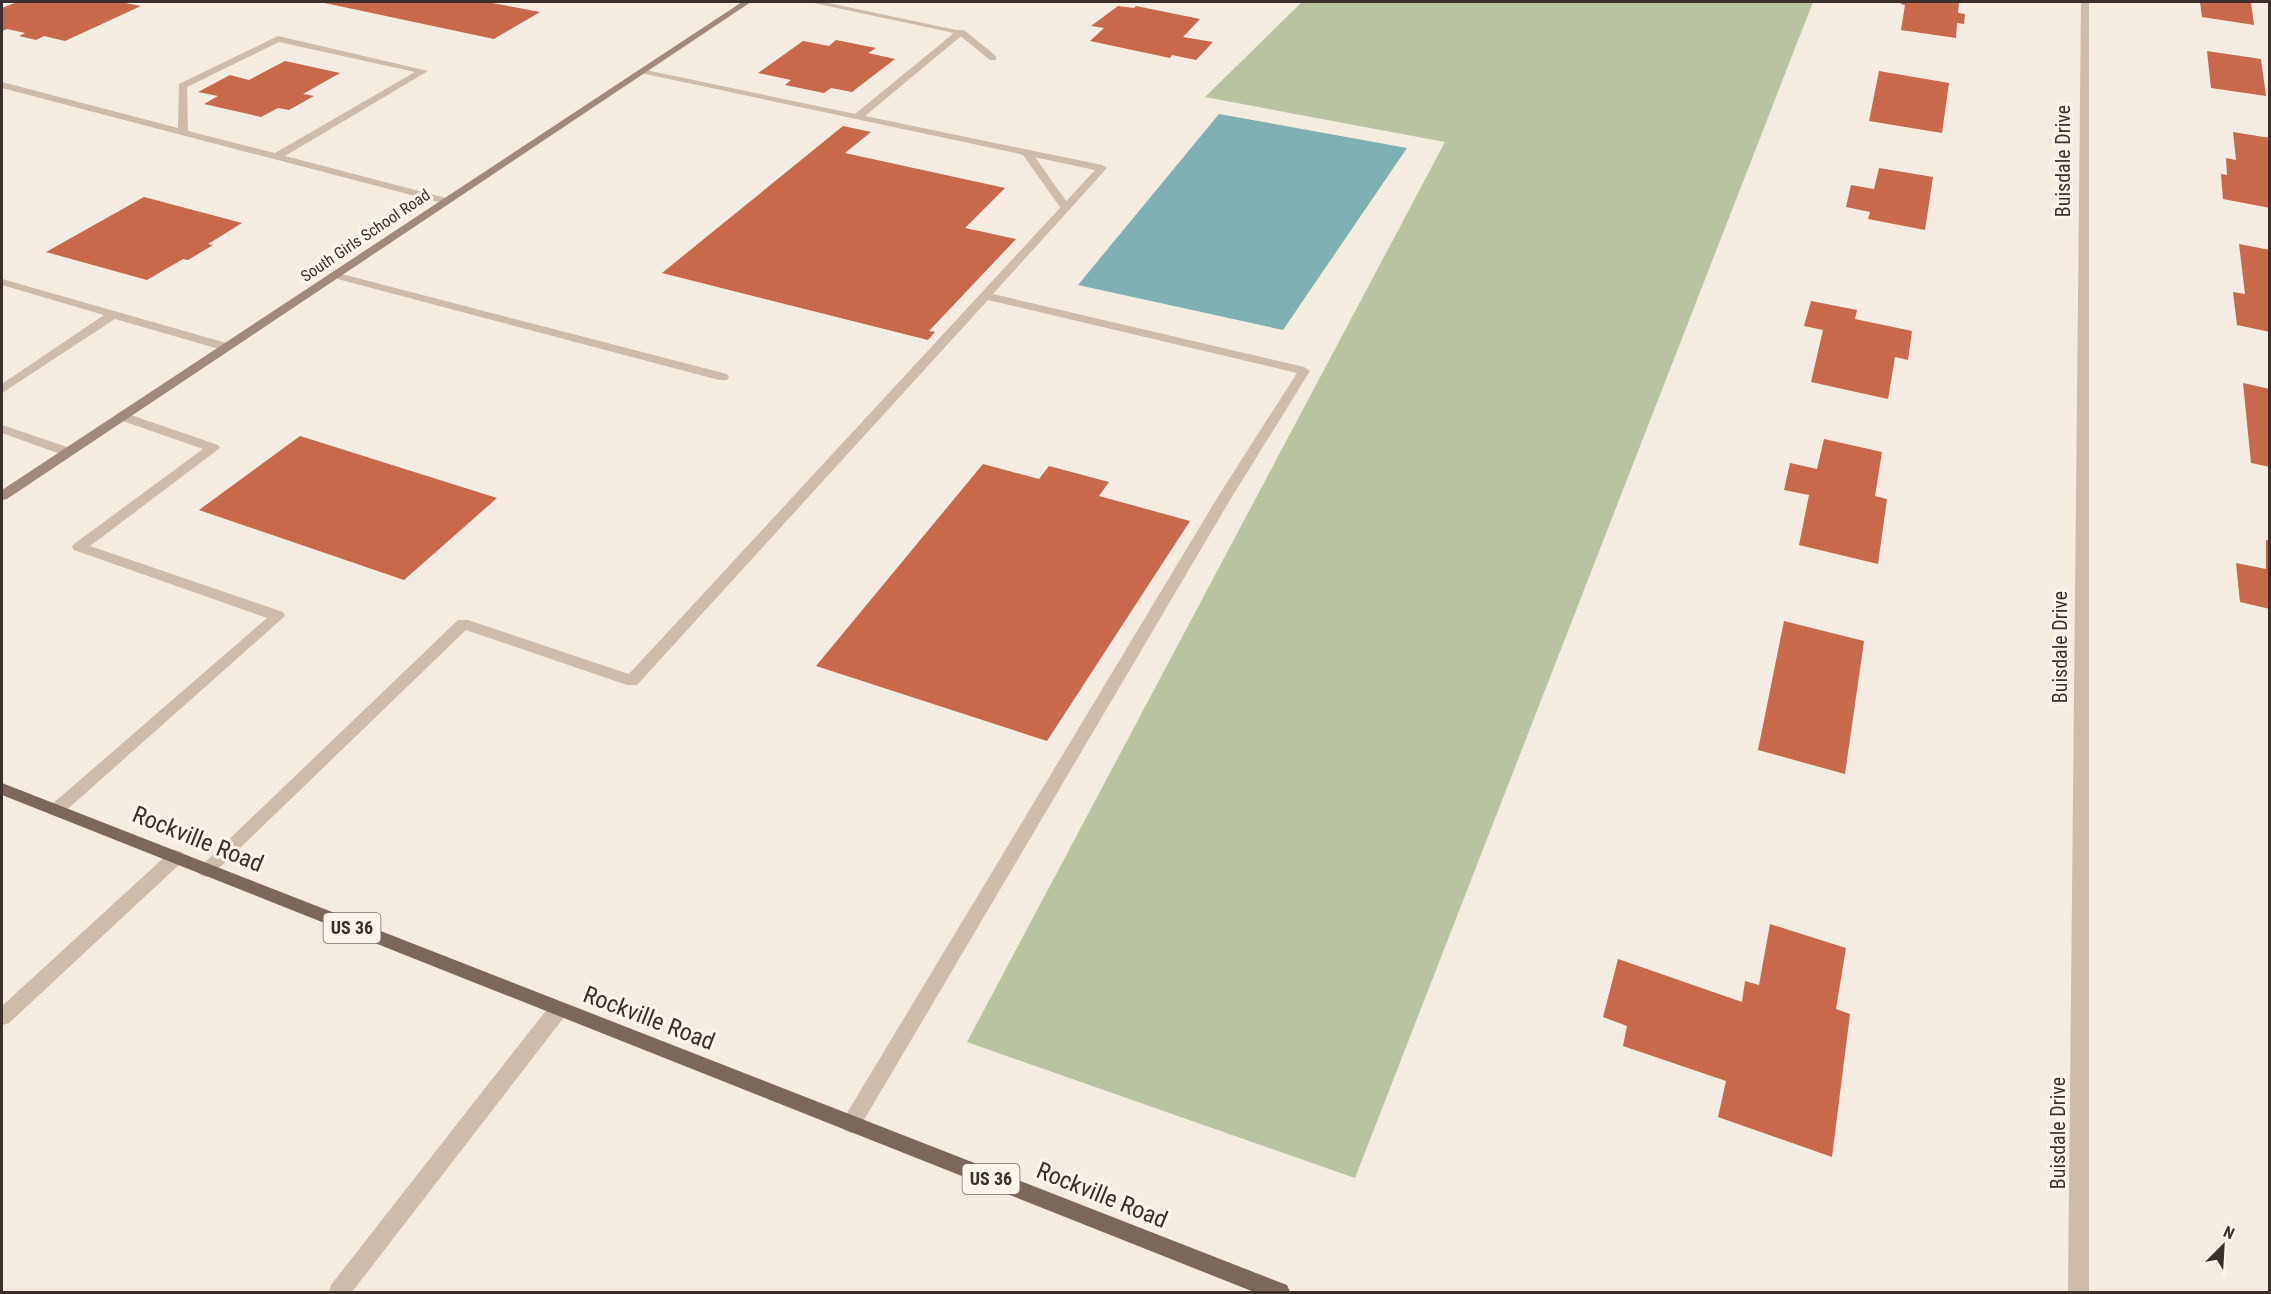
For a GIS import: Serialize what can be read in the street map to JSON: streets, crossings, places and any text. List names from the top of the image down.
{
  "streets": {
    "main road": ["South Girls School Road", "Rockville Road", "US 36"],
    "street": ["Buisdale Drive"]
  },
  "north": "top right"
}
